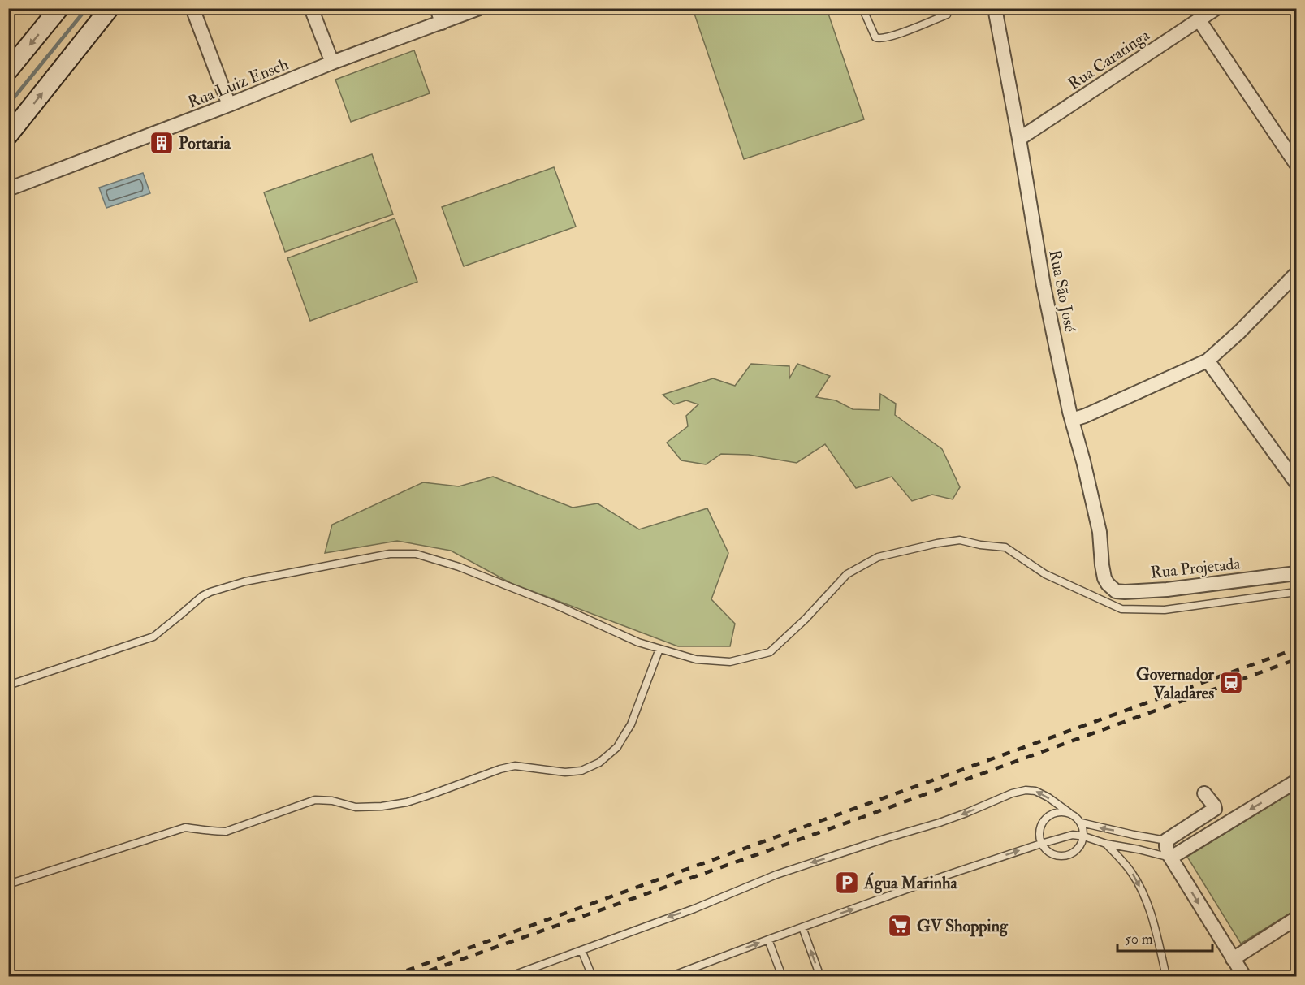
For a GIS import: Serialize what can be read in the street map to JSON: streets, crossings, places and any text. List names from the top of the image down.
{
  "streets": {
    "street": [
      "Rua Caratinga",
      "Rua Luiz Ensch",
      "Rua São José",
      "Rua Projetada"
    ]
  },
  "crossings": [
    ["Rua Caratinga", "Rua São José"],
    ["Rua São José", "Rua Projetada"]
  ],
  "places": {
    "building": ["Portaria"],
    "station": ["Governador Valadares"],
    "parking": ["Água Marinha"],
    "supermarket": ["GV Shopping"]
  },
  "scale_bar": "50 m"
}
